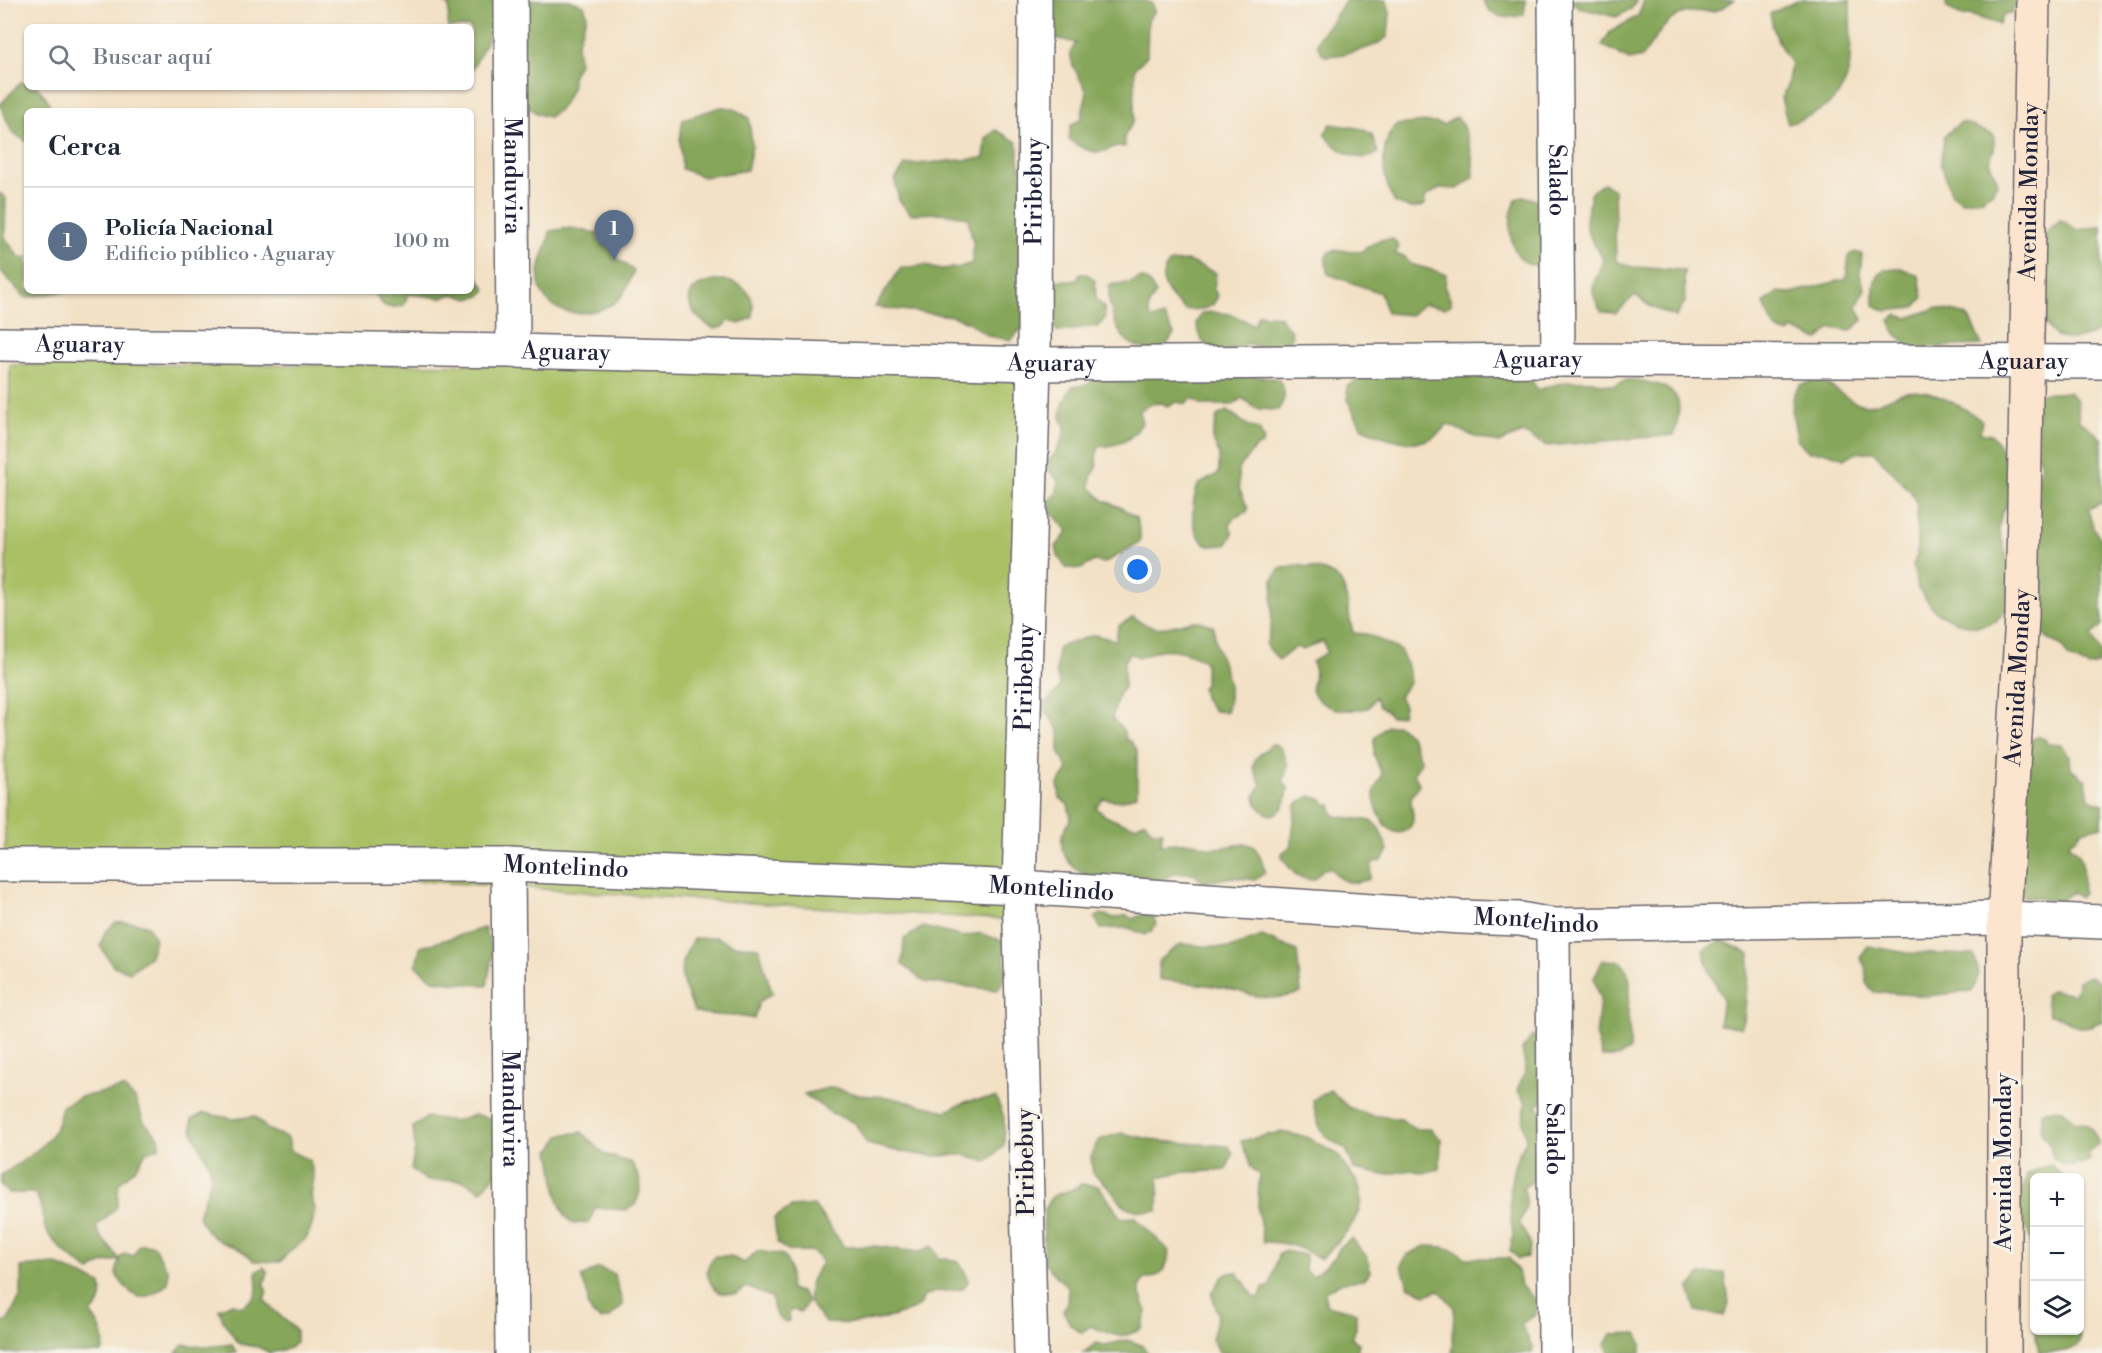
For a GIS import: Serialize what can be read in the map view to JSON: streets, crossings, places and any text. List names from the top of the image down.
{
  "streets": {
    "main road": ["Avenida Monday"],
    "street": [
      "Manduvira",
      "Salado",
      "Piribebuy",
      "Aguaray",
      "Montelindo"
    ]
  },
  "crossings": [
    ["Manduvira", "Aguaray"],
    ["Manduvira", "Montelindo"],
    ["Salado", "Aguaray"],
    ["Salado", "Montelindo"],
    ["Piribebuy", "Aguaray"],
    ["Piribebuy", "Montelindo"],
    ["Avenida Monday", "Aguaray"],
    ["Avenida Monday", "Montelindo"]
  ],
  "page": {
    "search": "Buscar aquí",
    "heading": "Cerca",
    "list": [
      {
        "mark": "1",
        "name": "Policía Nacional",
        "note": "Edificio público · Aguaray",
        "value": "100 m"
      }
    ],
    "pins": "1",
    "map_buttons": ["+", "−"]
  }
}
